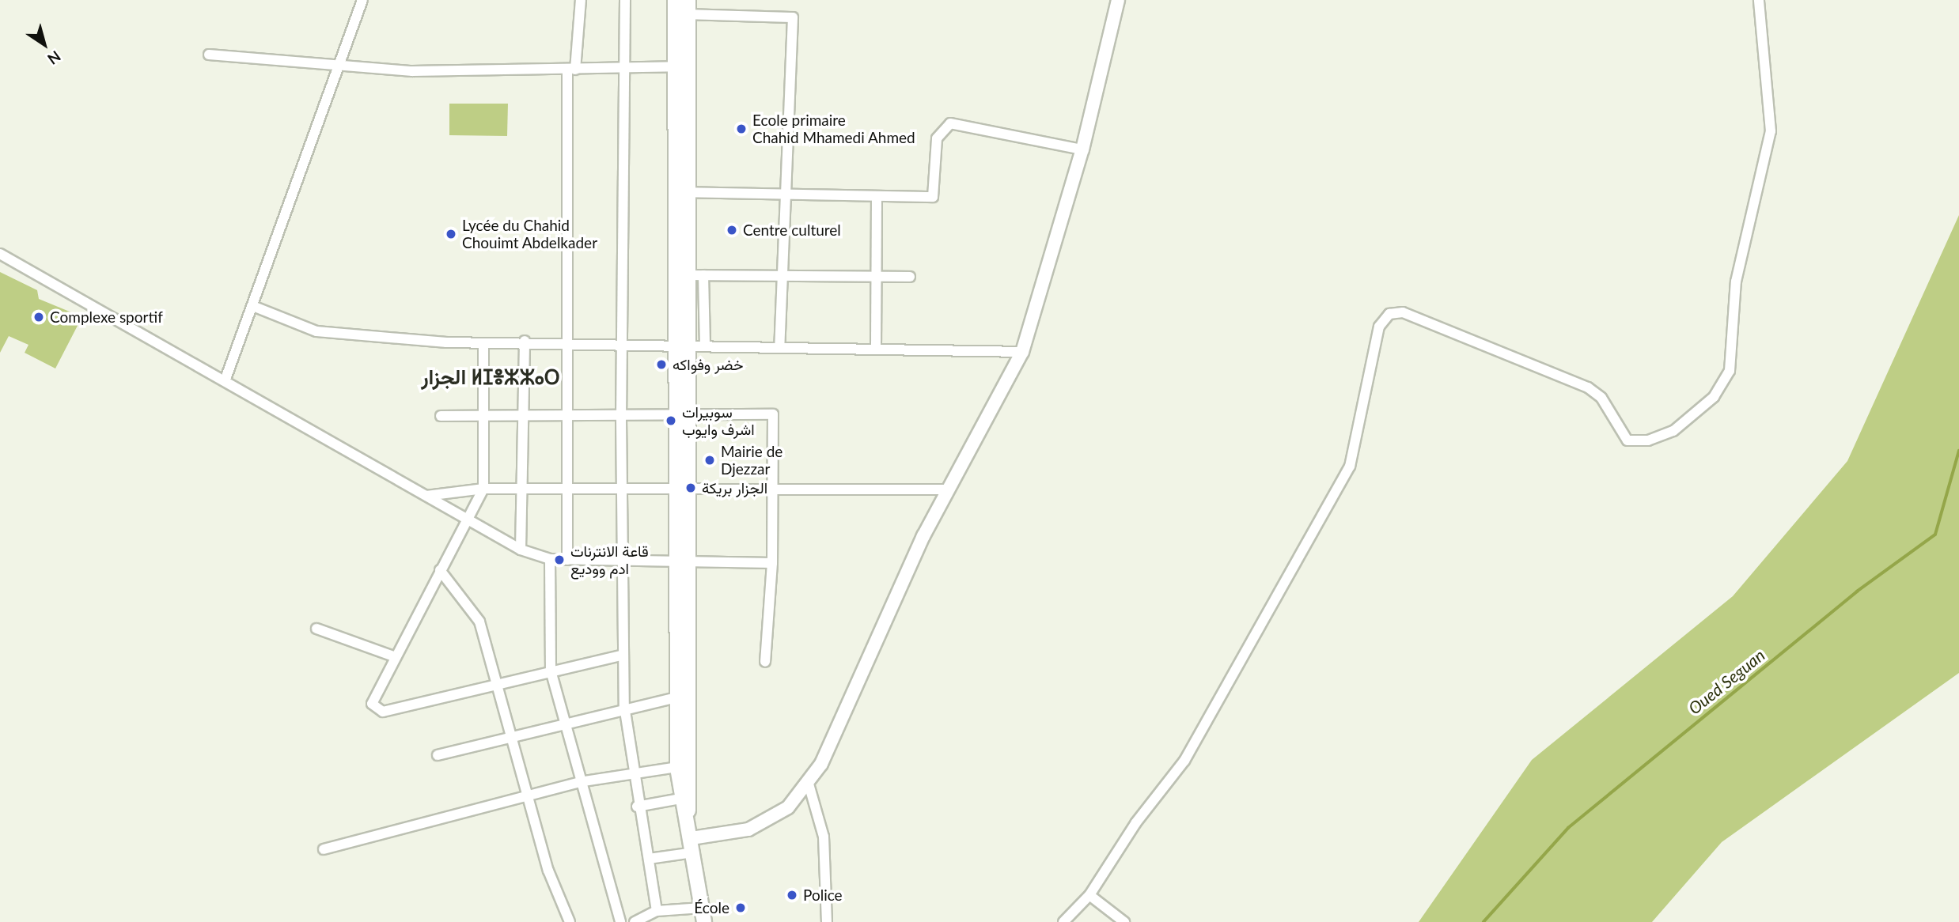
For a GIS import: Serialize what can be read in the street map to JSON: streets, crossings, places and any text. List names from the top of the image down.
{
  "districts": ["الجزار ⵍⵊⴻⵣⵣⴰⵔ"],
  "water": ["Oued Seguan"],
  "places": [
    "Ecole primaire Chahid Mhamedi Ahmed",
    "Centre culturel",
    "Lycée du Chahid Chouimt Abdelkader",
    "Complexe sportif",
    "خضر وفواكه",
    "سوبيرات اشرف وايوب",
    "Mairie de Djezzar",
    "الجزار بريكة",
    "قاعة الانترنات ادم ووديع",
    "Police",
    "École"
  ],
  "north": "bottom right"
}
